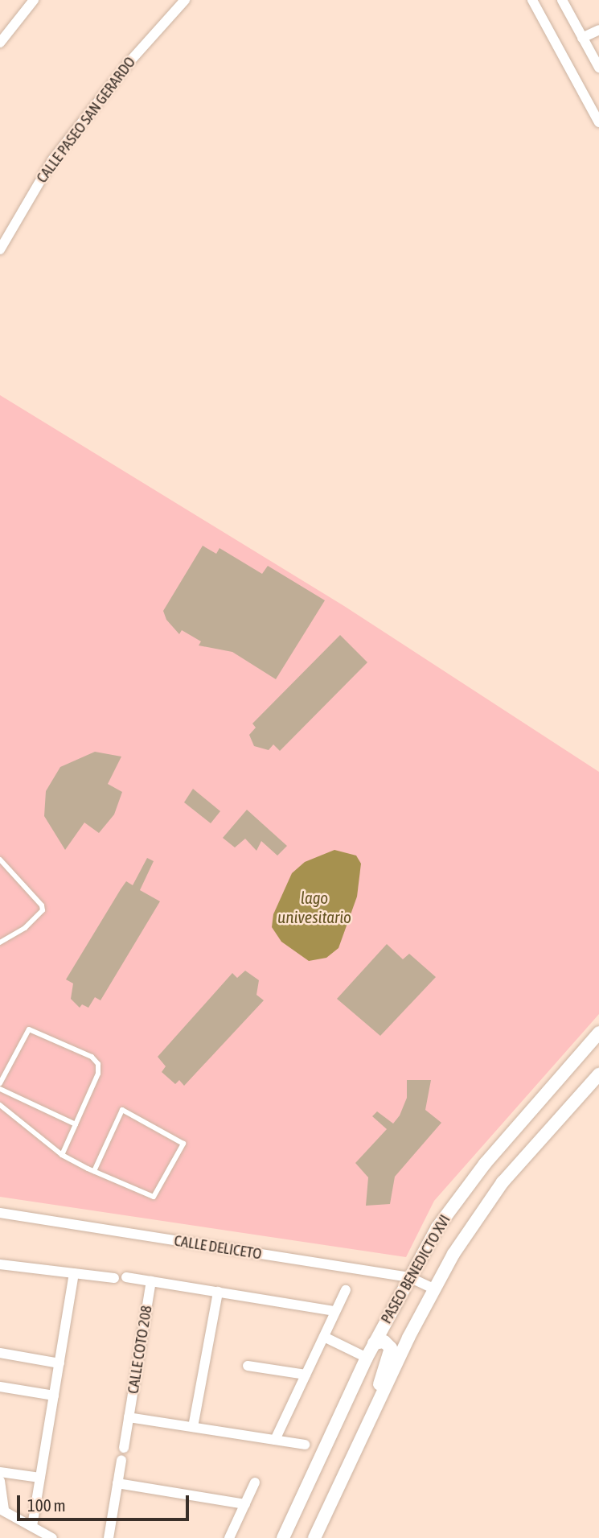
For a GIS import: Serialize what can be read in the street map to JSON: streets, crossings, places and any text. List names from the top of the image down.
{
  "streets": {
    "street": [
      "CALLE PASEO SAN GERARDO",
      "CALLE DELICETO",
      "PASEO BENEDICTO XVI",
      "CALLE COTO 208"
    ]
  },
  "crossings": [
    ["CALLE DELICETO", "PASEO BENEDICTO XVI"]
  ],
  "water": ["lago univesitario"],
  "scale_bar": "100 m"
}
